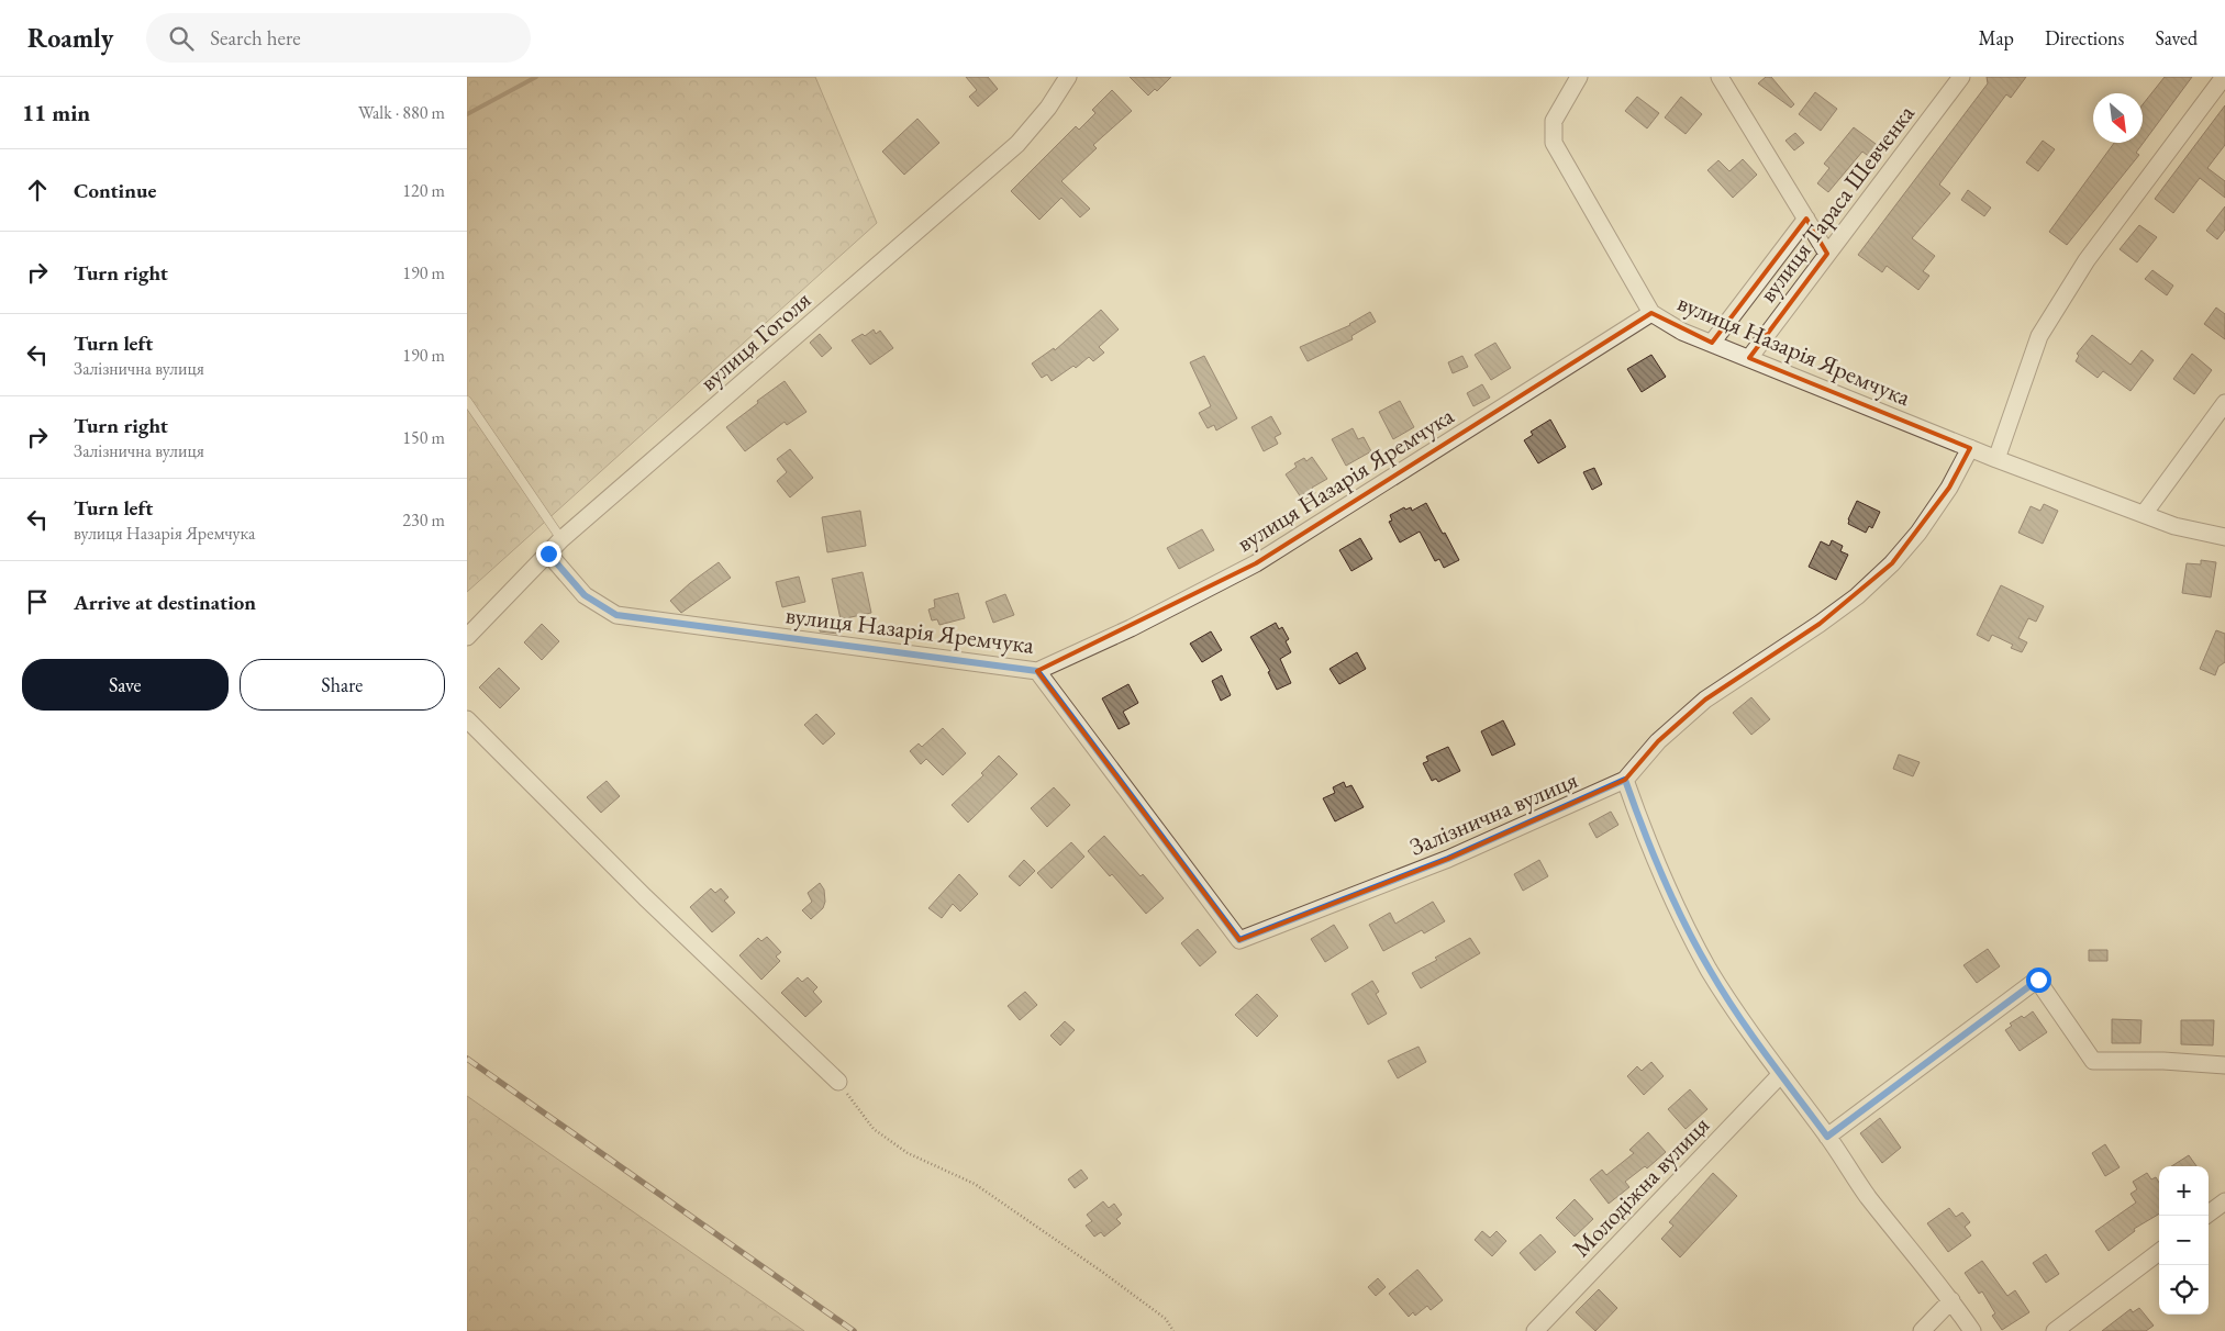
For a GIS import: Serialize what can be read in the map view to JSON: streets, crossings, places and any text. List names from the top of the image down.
{
  "streets": {
    "street": [
      "вулиця Тараса Шевченка",
      "вулиця Гоголя",
      "вулиця Назарія Яремчука",
      "Залізнична вулиця",
      "Молодіжна вулиця"
    ]
  },
  "crossings": [
    ["вулиця Тараса Шевченка", "вулиця Назарія Яремчука"],
    ["вулиця Гоголя", "вулиця Назарія Яремчука"],
    ["вулиця Назарія Яремчука", "Залізнична вулиця"]
  ],
  "north": "bottom right",
  "page": {
    "header": "Roamly",
    "search": "Search here",
    "nav": ["Map", "Directions", "Saved"],
    "heading": ["11 min", "Walk · 880 m"],
    "list": [
      ["Continue", "120 m"],
      ["Turn right", "190 m"],
      ["Turn left", "Залізнична вулиця", "190 m"],
      ["Turn right", "Залізнична вулиця", "150 m"],
      ["Turn left", "вулиця Назарія Яремчука", "230 m"],
      "Arrive at destination"
    ],
    "buttons": ["Save", "Share"],
    "map_buttons": ["+", "−"]
  }
}
